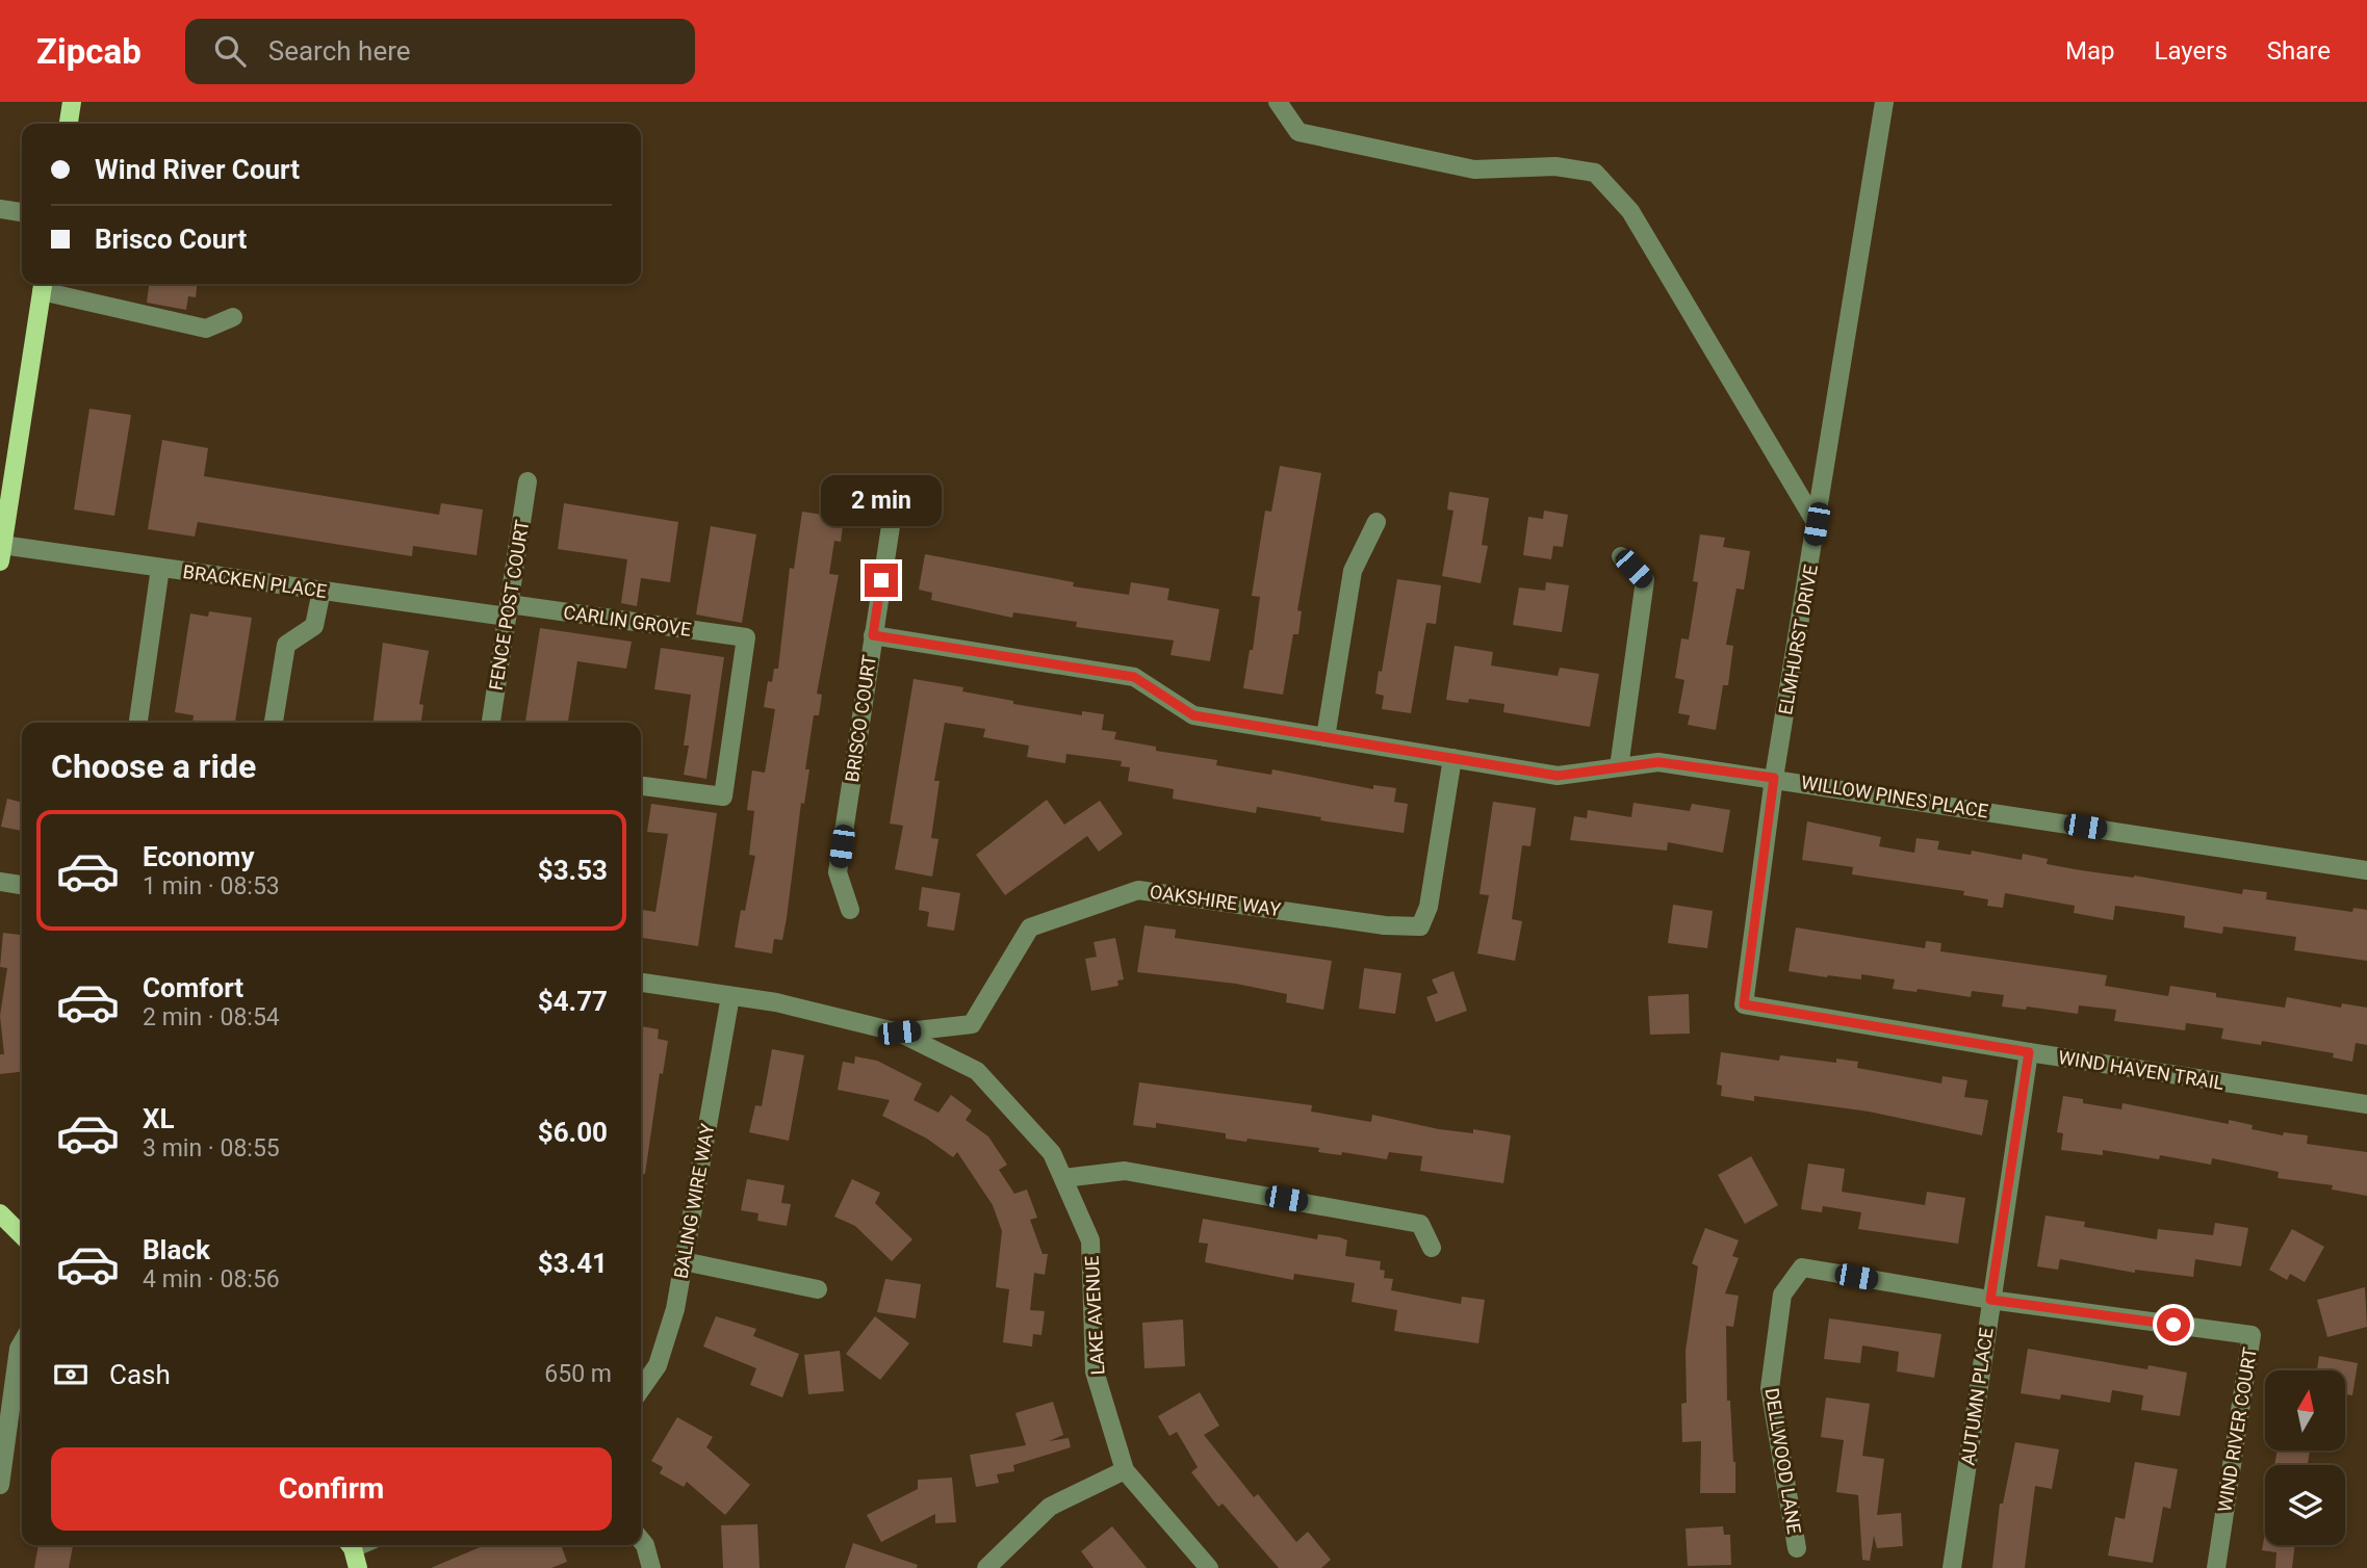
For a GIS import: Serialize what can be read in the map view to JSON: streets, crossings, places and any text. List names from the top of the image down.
{
  "streets": {
    "street": [
      "BRACKEN PLACE",
      "FENCE POST COURT",
      "CARLIN GROVE",
      "ELMHURST DRIVE",
      "BRISCO COURT",
      "WILLOW PINES PLACE",
      "OAKSHIRE WAY",
      "WIND HAVEN TRAIL",
      "BALING WIRE WAY",
      "LAKE AVENUE",
      "AUTUMN PLACE",
      "WIND RIVER COURT",
      "DELLWOOD LANE"
    ]
  },
  "crossings": [
    ["BRACKEN PLACE", "FENCE POST COURT"],
    ["BRACKEN PLACE", "CARLIN GROVE"],
    ["FENCE POST COURT", "CARLIN GROVE"],
    ["ELMHURST DRIVE", "WILLOW PINES PLACE"],
    ["ELMHURST DRIVE", "WIND HAVEN TRAIL"],
    ["BRISCO COURT", "WILLOW PINES PLACE"],
    ["WILLOW PINES PLACE", "OAKSHIRE WAY"],
    ["OAKSHIRE WAY", "LAKE AVENUE"],
    ["WIND HAVEN TRAIL", "AUTUMN PLACE"],
    ["BALING WIRE WAY", "LAKE AVENUE"],
    ["AUTUMN PLACE", "WIND RIVER COURT"],
    ["AUTUMN PLACE", "DELLWOOD LANE"],
    ["WIND RIVER COURT", "DELLWOOD LANE"]
  ],
  "north": "top",
  "page": {
    "header": "Zipcab",
    "search": "Search here",
    "nav": ["Map", "Layers", "Share"],
    "banner": ["Wind River Court", "Brisco Court"],
    "bubble": "2 min",
    "heading": "Choose a ride",
    "list": [
      {
        "name": "Economy",
        "note": "1 min · 08:53",
        "value": "$3.53"
      },
      {
        "name": "Comfort",
        "note": "2 min · 08:54",
        "value": "$4.77"
      },
      {
        "name": "XL",
        "note": "3 min · 08:55",
        "value": "$6.00"
      },
      {
        "name": "Black",
        "note": "4 min · 08:56",
        "value": "$3.41"
      }
    ],
    "pay": ["Cash", "650 m"],
    "buttons": "Confirm"
  }
}
